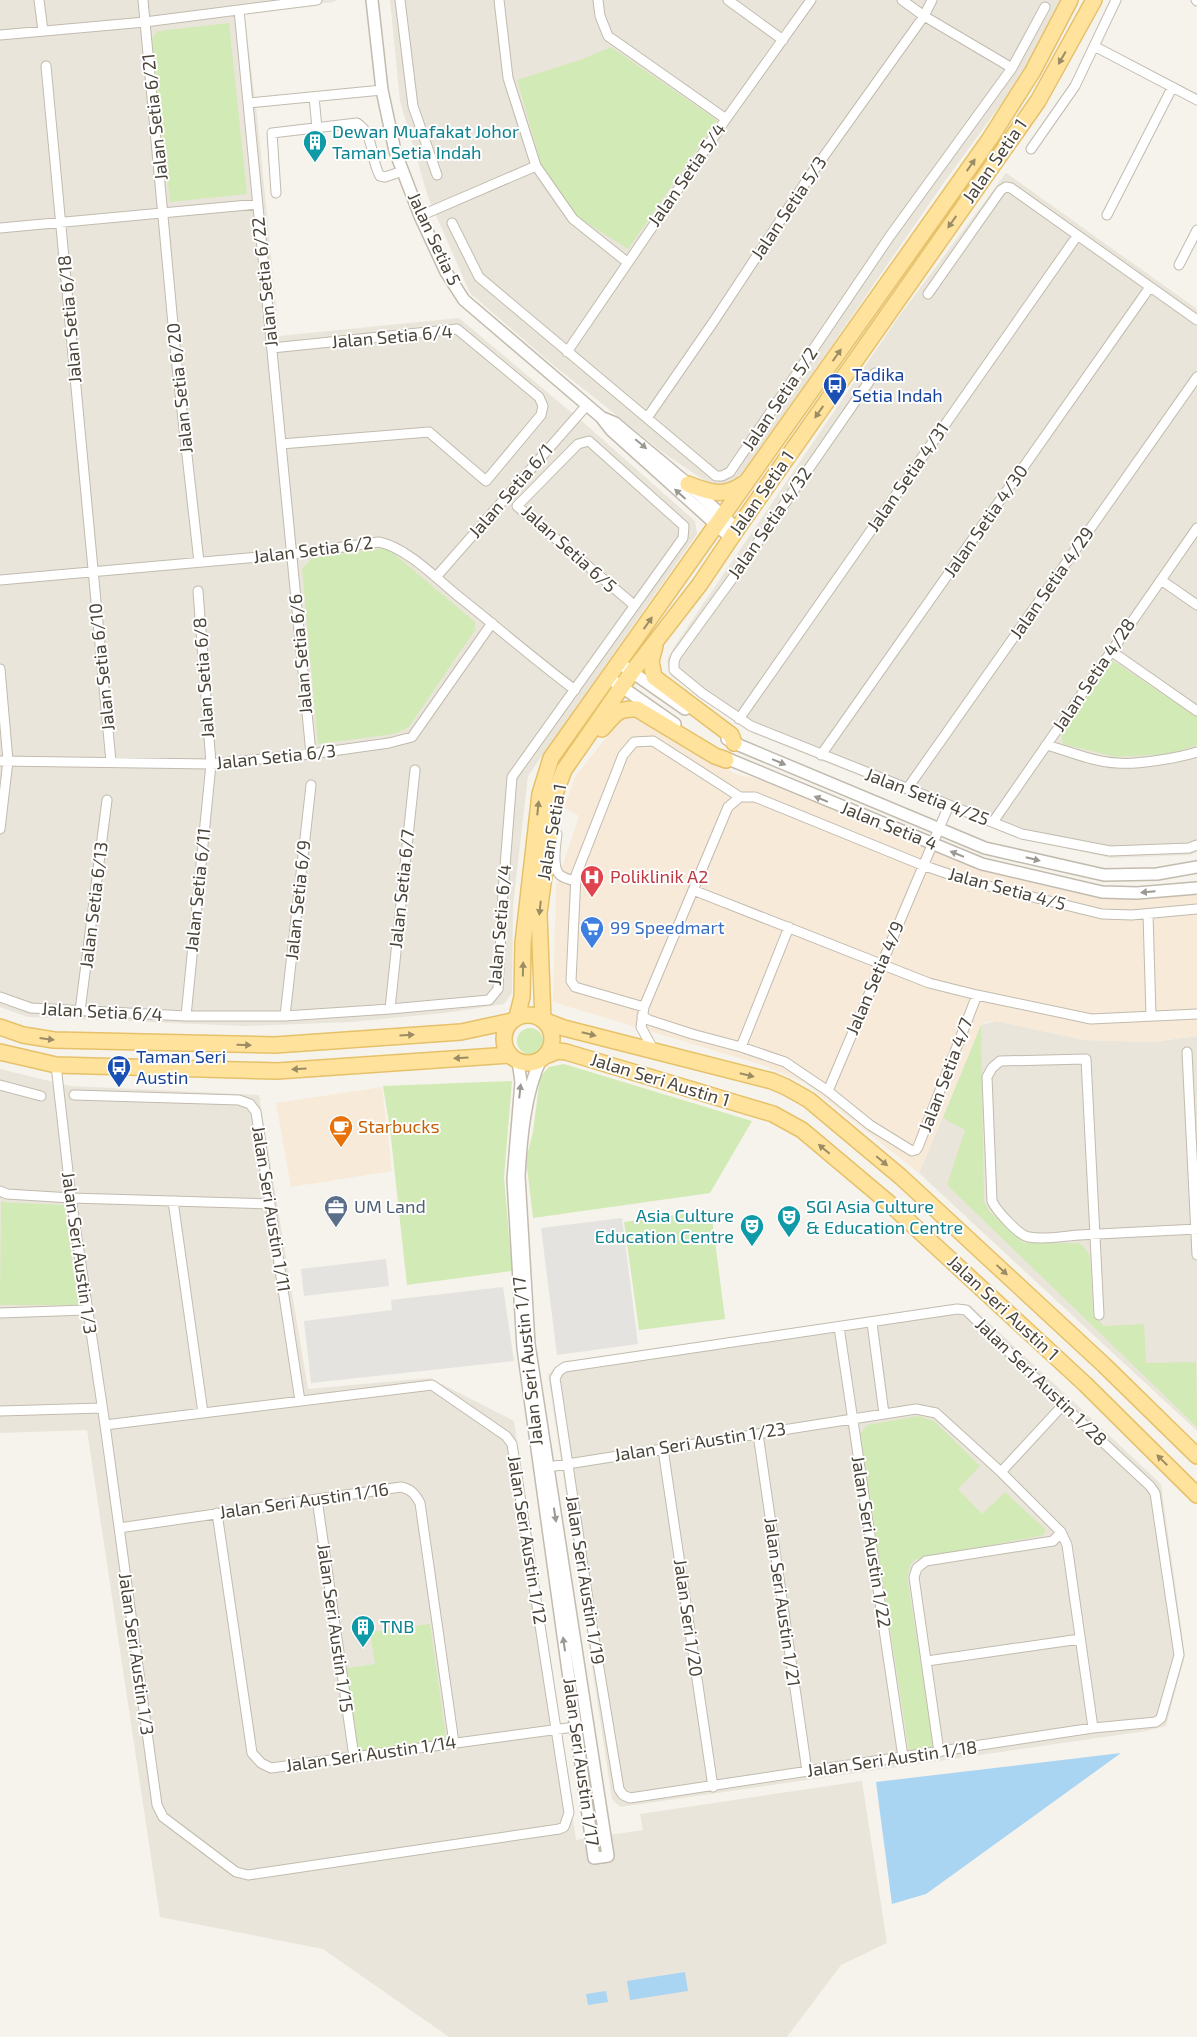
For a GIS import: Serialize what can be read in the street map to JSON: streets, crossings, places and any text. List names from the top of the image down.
{
  "streets": {
    "main road": ["Jalan Setia 1", "Jalan Seri Austin 1"],
    "street": [
      "Jalan Setia 6/21",
      "Jalan Setia 5/4",
      "Jalan Setia 5/3",
      "Jalan Setia 5",
      "Jalan Setia 6/22",
      "Jalan Setia 6/18",
      "Jalan Setia 6/4",
      "Jalan Setia 6/20",
      "Jalan Setia 5/2",
      "Jalan Setia 4/31",
      "Jalan Setia 6/1",
      "Jalan Setia 4/30",
      "Jalan Setia 4/32",
      "Jalan Setia 6/5",
      "Jalan Setia 6/2",
      "Jalan Setia 4/29",
      "Jalan Setia 6/6",
      "Jalan Setia 6/10",
      "Jalan Setia 4/28",
      "Jalan Setia 6/8",
      "Jalan Setia 6/3",
      "Jalan Setia 4/25",
      "Jalan Setia 4",
      "Jalan Setia 6/7",
      "Jalan Setia 4/5",
      "Jalan Setia 6/11",
      "Jalan Setia 6/9",
      "Jalan Setia 6/13",
      "Jalan Setia 4/9",
      "Jalan Setia 4/7",
      "Jalan Seri Austin 1/11",
      "Jalan Seri Austin 1/3",
      "Jalan Seri Austin 1/17",
      "Jalan Seri Austin 1/28",
      "Jalan Seri Austin 1/23",
      "Jalan Seri Austin 1/16",
      "Jalan Seri Austin 1/12",
      "Jalan Seri Austin 1/22",
      "Jalan Seri Austin 1/19",
      "Jalan Seri Austin 1/21",
      "Jalan Seri 1/20",
      "Jalan Seri Austin 1/15",
      "Jalan Seri Austin 1/14",
      "Jalan Seri Austin 1/18"
    ]
  },
  "crossings": [
    ["Jalan Setia 6/21", "Jalan Setia 6/20"],
    ["Jalan Setia 1", "Jalan Setia 5"],
    ["Jalan Setia 1", "Jalan Setia 4"],
    ["Jalan Setia 1", "Jalan Seri Austin 1"],
    ["Jalan Setia 1", "Jalan Seri Austin 1/17"],
    ["Jalan Setia 5/4", "Jalan Setia 5/2"],
    ["Jalan Setia 5/3", "Jalan Setia 5/2"],
    ["Jalan Setia 5", "Jalan Setia 6/1"],
    ["Jalan Setia 6/22", "Jalan Setia 6/4"],
    ["Jalan Setia 6/22", "Jalan Setia 6/2"],
    ["Jalan Setia 6/22", "Jalan Setia 6/6"],
    ["Jalan Setia 6/18", "Jalan Setia 6/2"],
    ["Jalan Setia 6/18", "Jalan Setia 6/10"],
    ["Jalan Setia 6/4", "Jalan Setia 6/5"],
    ["Jalan Setia 6/4", "Jalan Setia 6/2"],
    ["Jalan Setia 6/4", "Jalan Setia 6/7"],
    ["Jalan Setia 6/4", "Jalan Setia 6/11"],
    ["Jalan Setia 6/4", "Jalan Setia 6/9"],
    ["Jalan Setia 6/4", "Jalan Setia 6/13"],
    ["Jalan Setia 6/20", "Jalan Setia 6/2"],
    ["Jalan Setia 4/31", "Jalan Setia 4/25"],
    ["Jalan Setia 6/1", "Jalan Setia 6/2"],
    ["Jalan Setia 4/30", "Jalan Setia 4/25"],
    ["Jalan Setia 4/32", "Jalan Setia 4/25"],
    ["Jalan Setia 6/2", "Jalan Setia 6/6"],
    ["Jalan Setia 6/2", "Jalan Setia 6/10"],
    ["Jalan Setia 6/2", "Jalan Setia 6/3"],
    ["Jalan Setia 4/29", "Jalan Setia 4/25"],
    ["Jalan Setia 6/6", "Jalan Setia 6/3"],
    ["Jalan Setia 6/10", "Jalan Setia 6/3"],
    ["Jalan Setia 4/28", "Jalan Setia 4/25"],
    ["Jalan Setia 6/8", "Jalan Setia 6/3"],
    ["Jalan Setia 6/8", "Jalan Setia 6/11"],
    ["Jalan Setia 6/3", "Jalan Setia 6/11"],
    ["Jalan Setia 4/25", "Jalan Setia 4/9"],
    ["Jalan Setia 4", "Jalan Setia 4/9"],
    ["Jalan Setia 4/5", "Jalan Setia 4/9"],
    ["Jalan Setia 4/9", "Jalan Setia 4/7"],
    ["Jalan Seri Austin 1", "Jalan Seri Austin 1/17"],
    ["Jalan Seri Austin 1/11", "Jalan Seri Austin 1/12"],
    ["Jalan Seri Austin 1/3", "Jalan Seri Austin 1/16"],
    ["Jalan Seri Austin 1/3", "Jalan Seri Austin 1/12"],
    ["Jalan Seri Austin 1/17", "Jalan Seri Austin 1/23"],
    ["Jalan Seri Austin 1/17", "Jalan Seri Austin 1/14"],
    ["Jalan Seri Austin 1/28", "Jalan Seri Austin 1/22"],
    ["Jalan Seri Austin 1/28", "Jalan Seri Austin 1/19"],
    ["Jalan Seri Austin 1/28", "Jalan Seri Austin 1/18"],
    ["Jalan Seri Austin 1/23", "Jalan Seri Austin 1/22"],
    ["Jalan Seri Austin 1/23", "Jalan Seri Austin 1/19"],
    ["Jalan Seri Austin 1/23", "Jalan Seri Austin 1/21"],
    ["Jalan Seri Austin 1/23", "Jalan Seri 1/20"],
    ["Jalan Seri Austin 1/16", "Jalan Seri Austin 1/15"],
    ["Jalan Seri Austin 1/16", "Jalan Seri Austin 1/14"],
    ["Jalan Seri Austin 1/12", "Jalan Seri Austin 1/14"],
    ["Jalan Seri Austin 1/22", "Jalan Seri Austin 1/18"],
    ["Jalan Seri Austin 1/19", "Jalan Seri Austin 1/18"],
    ["Jalan Seri Austin 1/21", "Jalan Seri Austin 1/18"],
    ["Jalan Seri 1/20", "Jalan Seri Austin 1/18"],
    ["Jalan Seri Austin 1/15", "Jalan Seri Austin 1/14"]
  ],
  "places": {
    "building": ["Dewan Muafakat Johor Taman Setia Indah", "TNB"],
    "bus stop": ["Tadika Setia Indah", "Taman Seri Austin"],
    "hospital": ["Poliklinik A2"],
    "supermarket": ["99 Speedmart"],
    "cafe": ["Starbucks"],
    "office": ["UM Land"],
    "theatre": ["SGI Asia Culture & Education Centre", "Asia Culture Education Centre"]
  }
}
